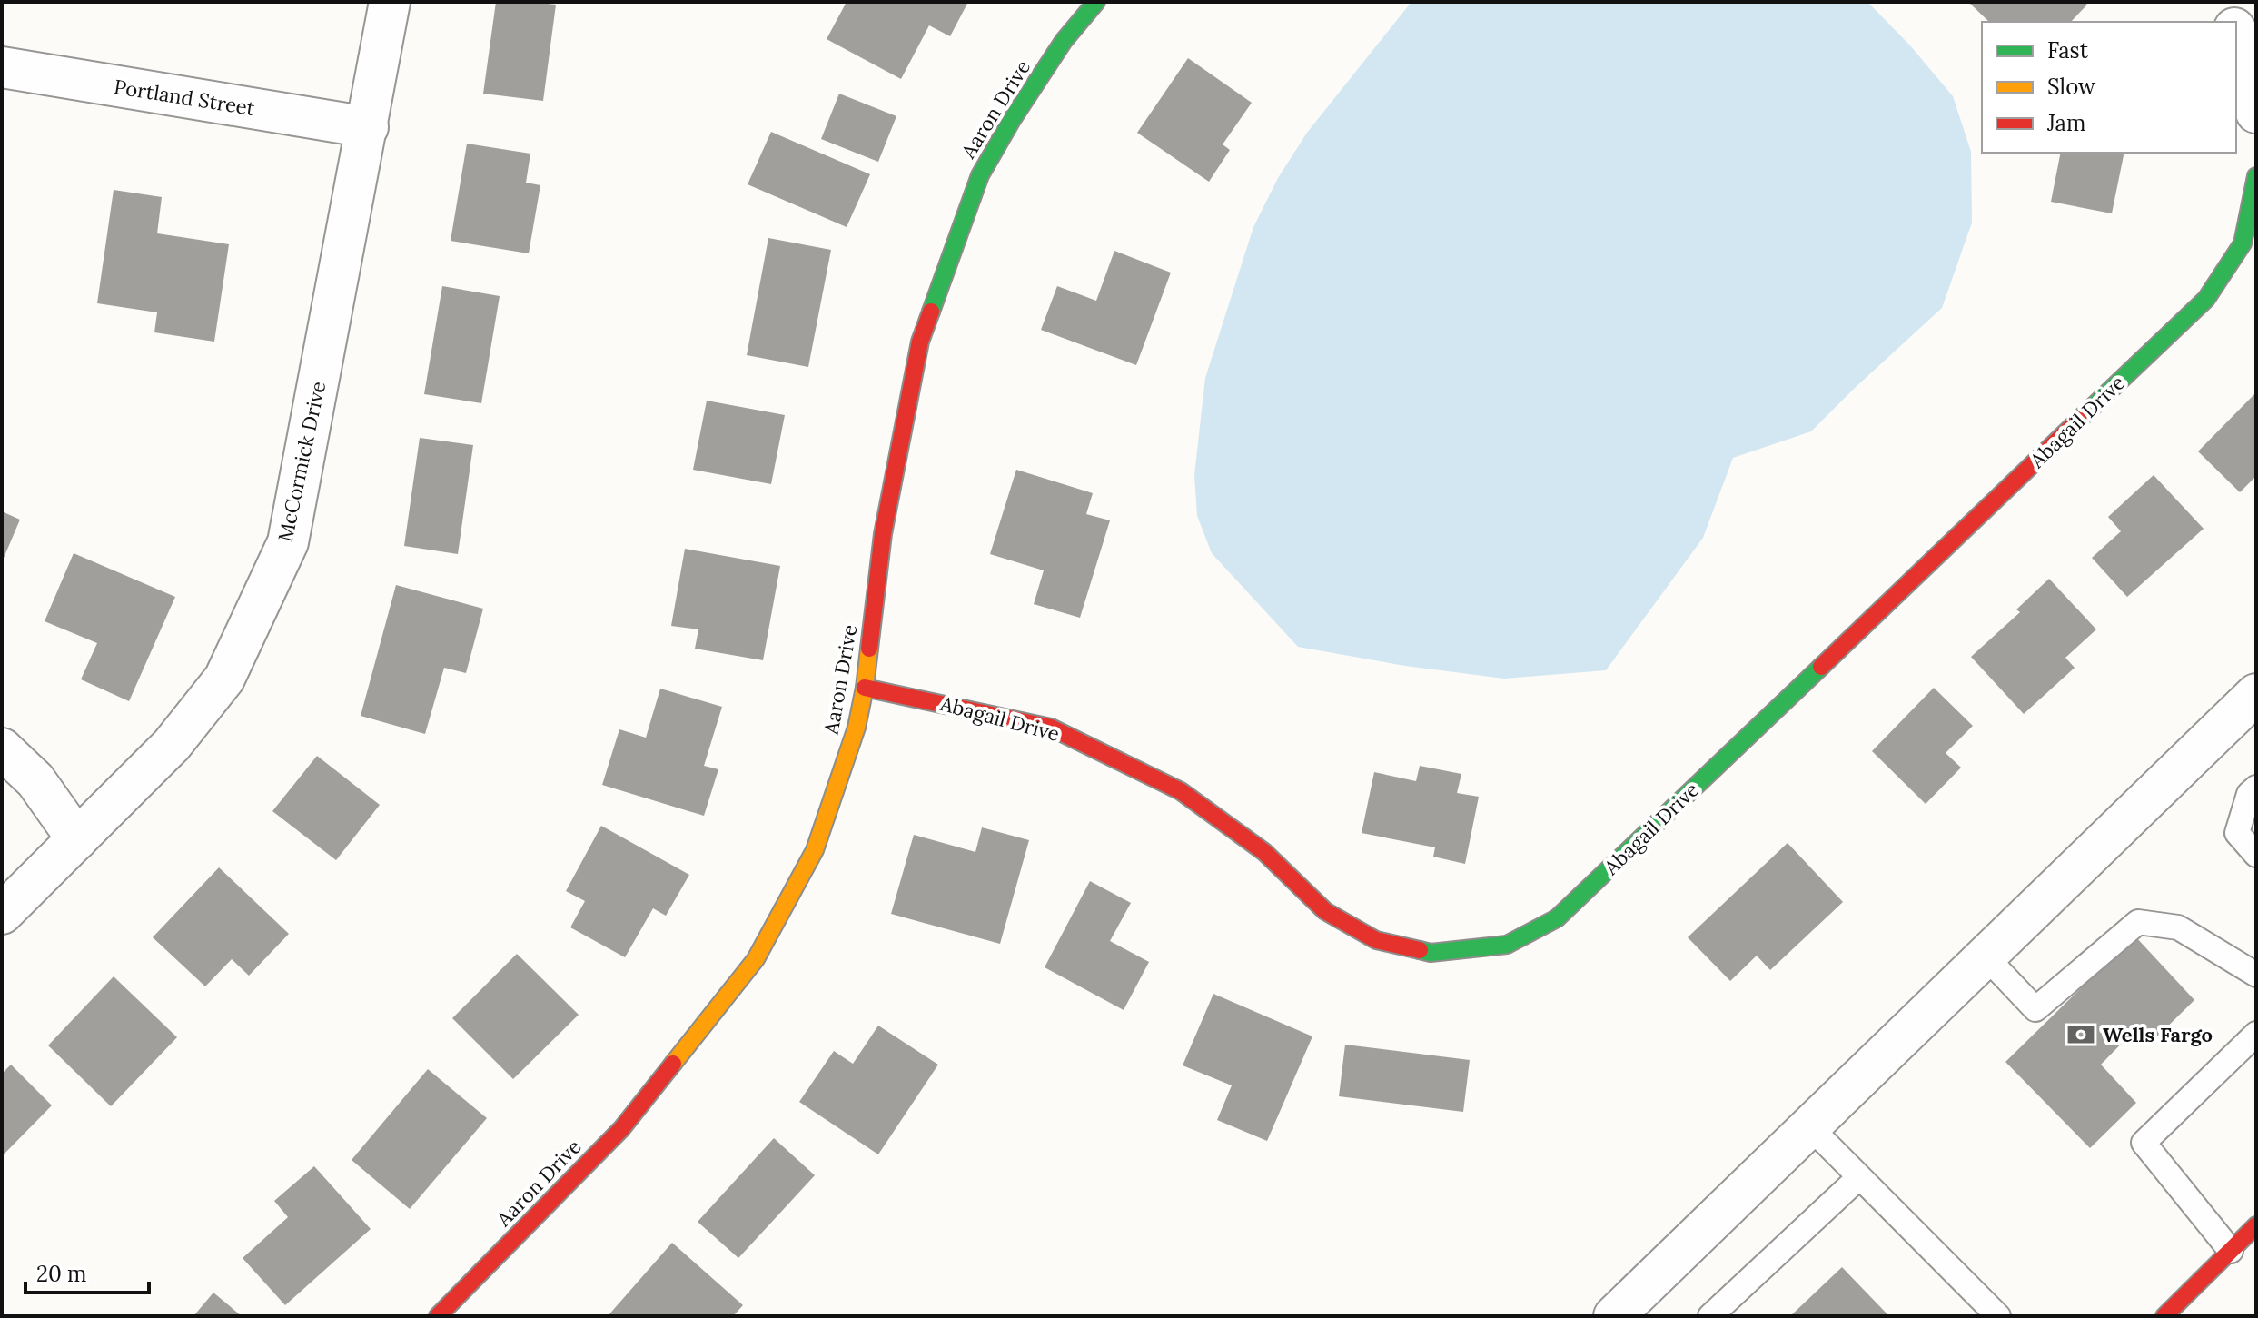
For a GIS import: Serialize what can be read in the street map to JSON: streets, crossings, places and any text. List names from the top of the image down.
{
  "streets": {
    "street": [
      "Portland Street",
      "Aaron Drive",
      "Abagail Drive",
      "McCormick Drive"
    ]
  },
  "crossings": [
    ["Portland Street", "McCormick Drive"],
    ["Aaron Drive", "Abagail Drive"]
  ],
  "places": {
    "bank": ["Wells Fargo"]
  },
  "legend": ["Fast", "Slow", "Jam"],
  "scale_bar": "20 m"
}
